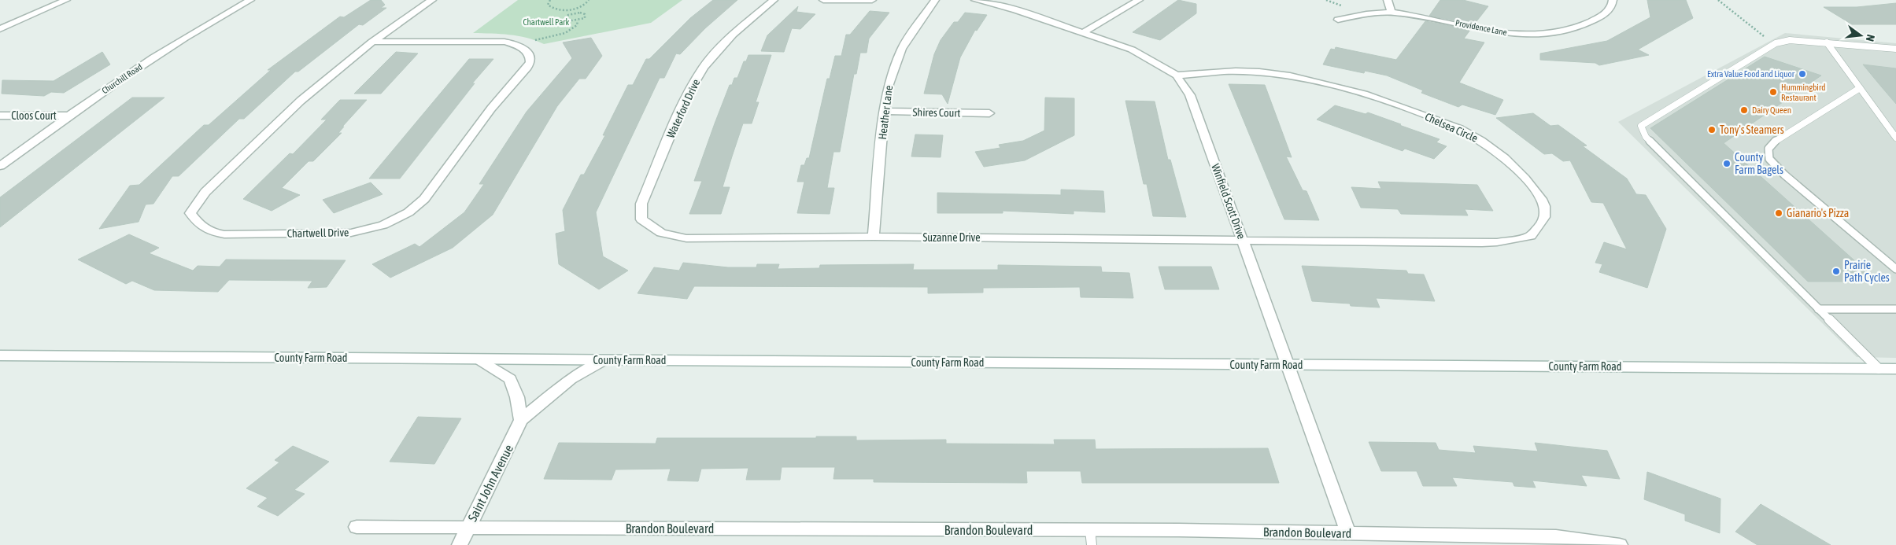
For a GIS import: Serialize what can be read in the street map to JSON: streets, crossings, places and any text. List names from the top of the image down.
{
  "streets": {
    "street": [
      "Providence Lane",
      "Churchill Road",
      "Waterford Drive",
      "Heather Lane",
      "Shires Court",
      "Cloos Court",
      "Chelsea Circle",
      "Winfield Scott Drive",
      "Chartwell Drive",
      "Suzanne Drive",
      "County Farm Road",
      "Saint John Avenue",
      "Brandon Boulevard"
    ]
  },
  "crossings": [
    ["Churchill Road", "Cloos Court"],
    ["Waterford Drive", "Suzanne Drive"],
    ["Heather Lane", "Shires Court"],
    ["Heather Lane", "Suzanne Drive"],
    ["Chelsea Circle", "Winfield Scott Drive"],
    ["Chelsea Circle", "Suzanne Drive"],
    ["Winfield Scott Drive", "Suzanne Drive"],
    ["Winfield Scott Drive", "County Farm Road"],
    ["Winfield Scott Drive", "Brandon Boulevard"],
    ["Saint John Avenue", "Brandon Boulevard"]
  ],
  "parks": ["Chartwell Park"],
  "places": [
    "Extra Value Food and Liquor",
    "Hummingbird Restaurant",
    "Dairy Queen",
    "Tony's Steamers",
    "County Farm Bagels",
    "Gianario's Pizza",
    "Prairie Path Cycles"
  ],
  "north": "right"
}
